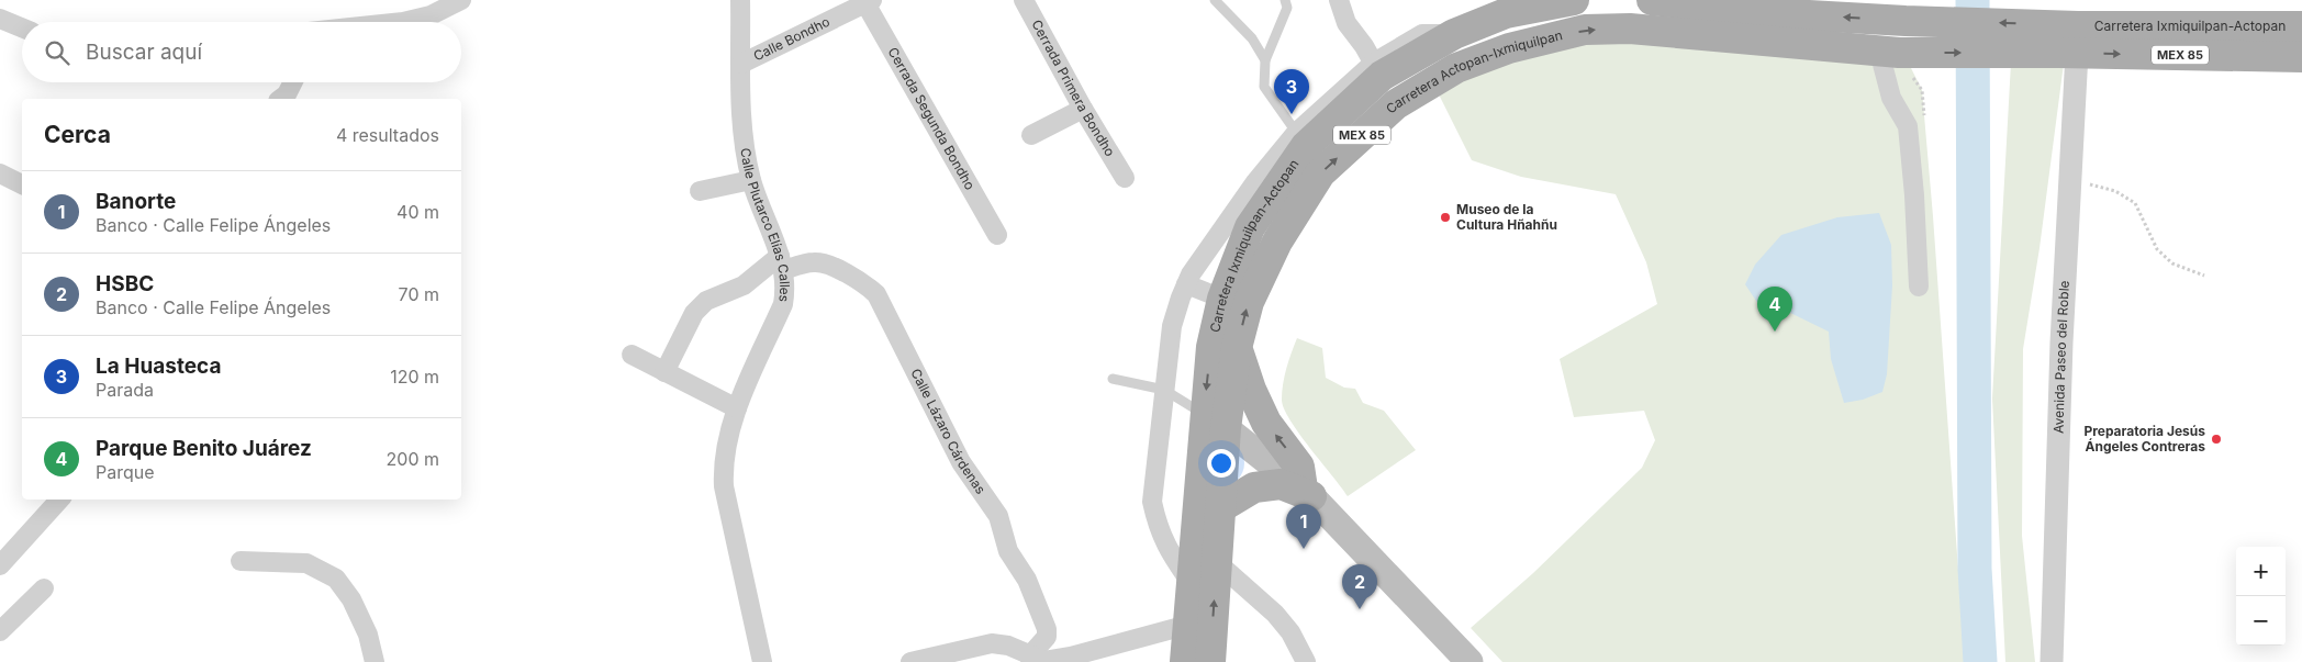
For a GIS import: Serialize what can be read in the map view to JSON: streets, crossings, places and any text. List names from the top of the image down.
{
  "streets": {
    "main road": ["Carretera Ixmiquilpan-Actopan", "MEX 85", "Carretera Actopan-Ixmiquilpan"],
    "street": [
      "Calle Bondho",
      "Cerrada Primera Bondho",
      "Cerrada Segunda Bondho",
      "Calle Plutarco Elías Calles",
      "Avenida Paseo del Roble",
      "Calle Lázaro Cárdenas"
    ]
  },
  "crossings": [
    ["Carretera Ixmiquilpan-Actopan", "MEX 85"],
    ["Carretera Ixmiquilpan-Actopan", "Carretera Actopan-Ixmiquilpan"],
    ["Carretera Ixmiquilpan-Actopan", "Avenida Paseo del Roble"],
    ["Calle Bondho", "Cerrada Segunda Bondho"],
    ["Calle Bondho", "Calle Plutarco Elías Calles"],
    ["MEX 85", "Carretera Actopan-Ixmiquilpan"],
    ["MEX 85", "Avenida Paseo del Roble"],
    ["Calle Plutarco Elías Calles", "Calle Lázaro Cárdenas"]
  ],
  "one_way": ["Carretera Actopan-Ixmiquilpan"],
  "places": ["Museo de la Cultura Hñahñu", "Preparatoria Jesús Ángeles Contreras"],
  "page": {
    "search": "Buscar aquí",
    "pins": [
      "3",
      "4",
      "1",
      "2"
    ],
    "heading": ["Cerca", "4 resultados"],
    "list": [
      {
        "mark": "1",
        "name": "Banorte",
        "note": "Banco · Calle Felipe Ángeles",
        "value": "40 m"
      },
      {
        "mark": "2",
        "name": "HSBC",
        "note": "Banco · Calle Felipe Ángeles",
        "value": "70 m"
      },
      {
        "mark": "3",
        "name": "La Huasteca",
        "note": "Parada",
        "value": "120 m"
      },
      {
        "mark": "4",
        "name": "Parque Benito Juárez",
        "note": "Parque",
        "value": "200 m"
      }
    ],
    "map_buttons": ["+", "−"]
  }
}
